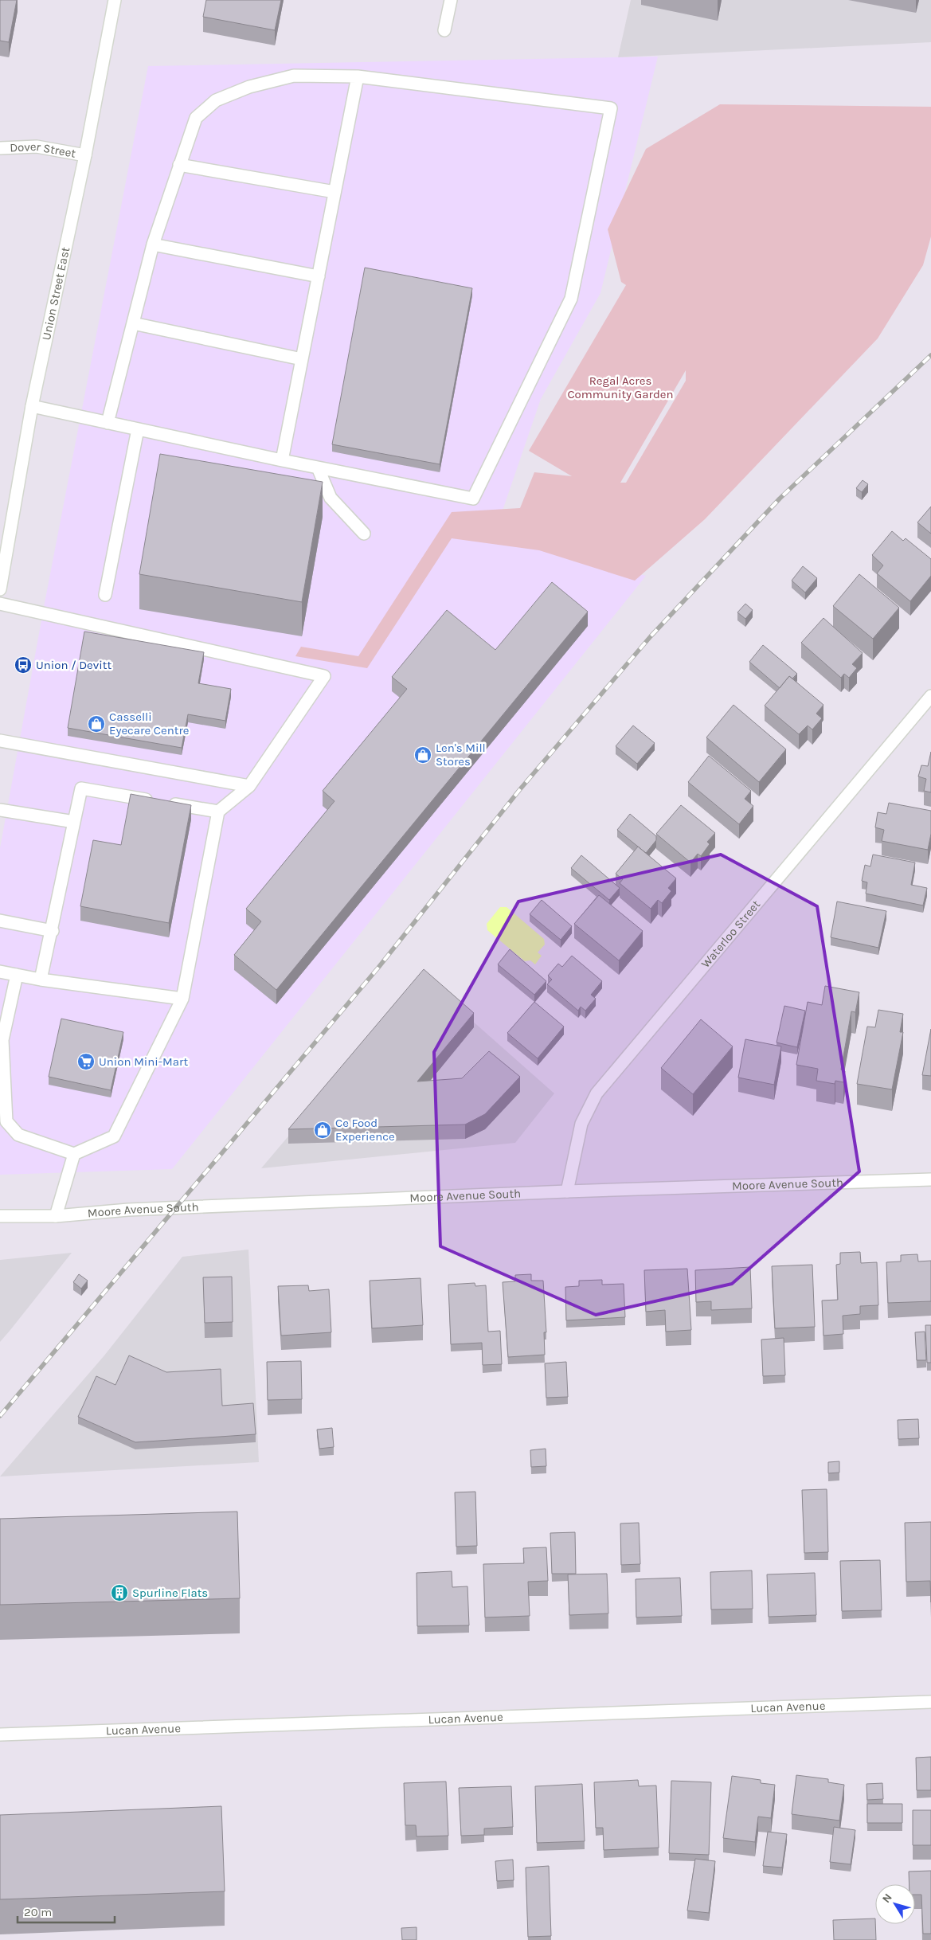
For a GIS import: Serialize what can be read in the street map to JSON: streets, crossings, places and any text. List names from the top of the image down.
{
  "streets": {
    "street": [
      "Dover Street",
      "Union Street East",
      "Waterloo Street",
      "Moore Avenue South",
      "Lucan Avenue"
    ]
  },
  "crossings": [
    ["Dover Street", "Union Street East"],
    ["Waterloo Street", "Moore Avenue South"]
  ],
  "parks": ["Regal Acres Community Garden"],
  "places": {
    "bus stop": ["Union / Devitt"],
    "shop": ["Casselli Eyecare Centre", "Len's Mill Stores", "Ce Food Experience"],
    "supermarket": ["Union Mini-Mart"],
    "building": ["Spurline Flats"]
  },
  "scale_bar": "20 m",
  "north": "top left"
}
